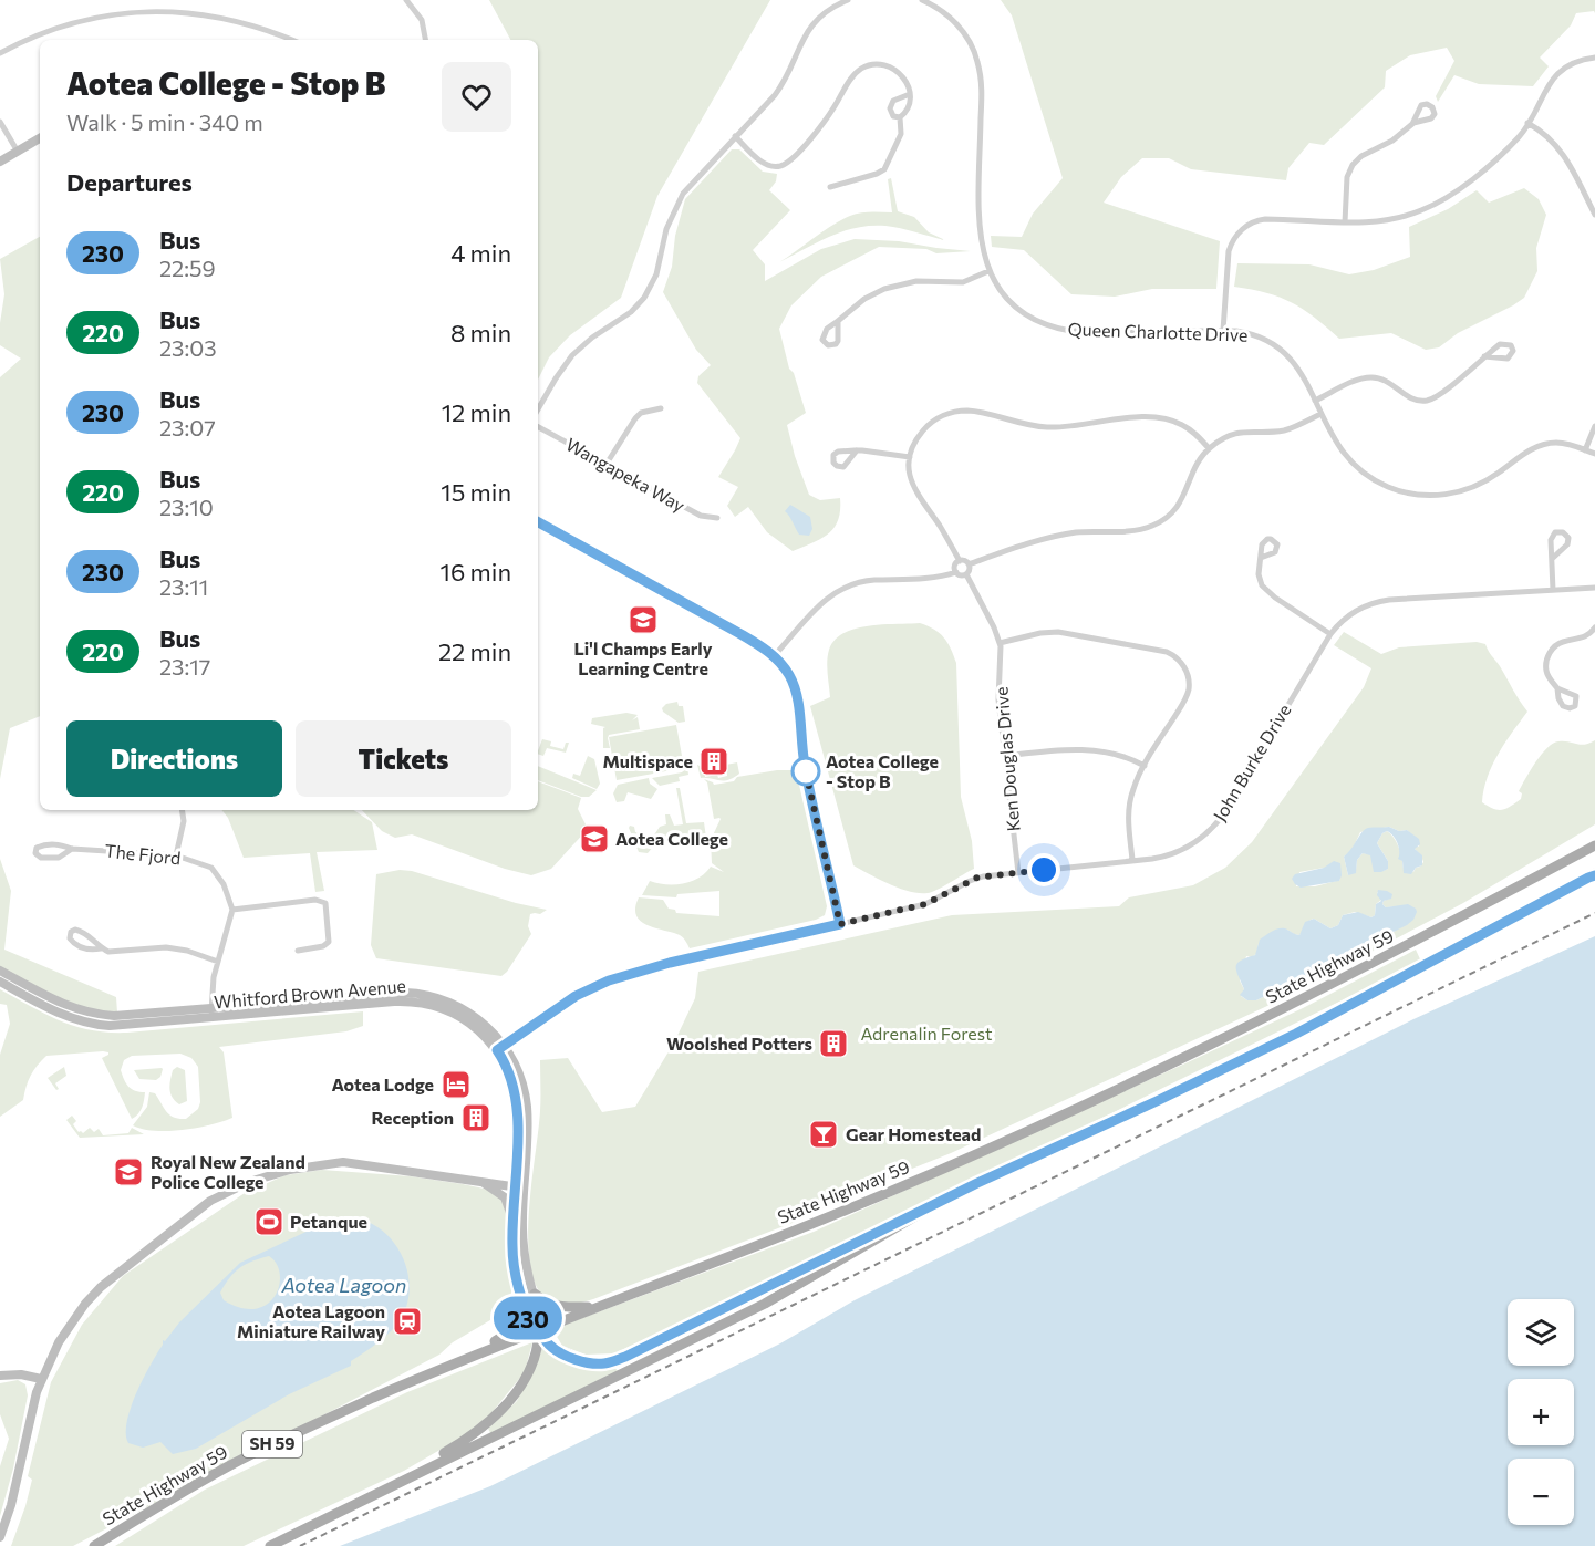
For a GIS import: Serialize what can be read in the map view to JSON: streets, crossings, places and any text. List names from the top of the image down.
{
  "streets": {
    "main road": ["State Highway 59", "SH 59"],
    "street": [
      "Queen Charlotte Drive",
      "Wangapeka Way",
      "Ken Douglas Drive",
      "John Burke Drive",
      "The Fjord",
      "Whitford Brown Avenue"
    ]
  },
  "crossings": [
    ["Ken Douglas Drive", "John Burke Drive"],
    ["State Highway 59", "Whitford Brown Avenue"]
  ],
  "water": ["Aotea Lagoon"],
  "parks": ["Adrenalin Forest"],
  "places": {
    "school or university": ["Li'l Champs Early Learning Centre", "Aotea College", "Royal New Zealand Police College"],
    "building": ["Multispace", "Woolshed Potters", "Reception"],
    "other": ["Aotea College - Stop B"],
    "hotel": ["Aotea Lodge"],
    "bar": ["Gear Homestead"],
    "sports": ["Petanque"],
    "station": ["Aotea Lagoon Miniature Railway"]
  },
  "lines": ["bus line 230"],
  "page": {
    "on_map": "230",
    "heading": [
      ["Aotea College - Stop B", "Walk · 5 min · 340 m"],
      "Departures"
    ],
    "list": [
      {
        "mark": "230",
        "name": "Bus",
        "note": "22:59",
        "value": "4 min"
      },
      {
        "mark": "220",
        "name": "Bus",
        "note": "23:03",
        "value": "8 min"
      },
      {
        "mark": "230",
        "name": "Bus",
        "note": "23:07",
        "value": "12 min"
      },
      {
        "mark": "220",
        "name": "Bus",
        "note": "23:10",
        "value": "15 min"
      },
      {
        "mark": "230",
        "name": "Bus",
        "note": "23:11",
        "value": "16 min"
      },
      {
        "mark": "220",
        "name": "Bus",
        "note": "23:17",
        "value": "22 min"
      }
    ],
    "buttons": ["Directions", "Tickets"],
    "map_buttons": ["+", "−"]
  }
}
